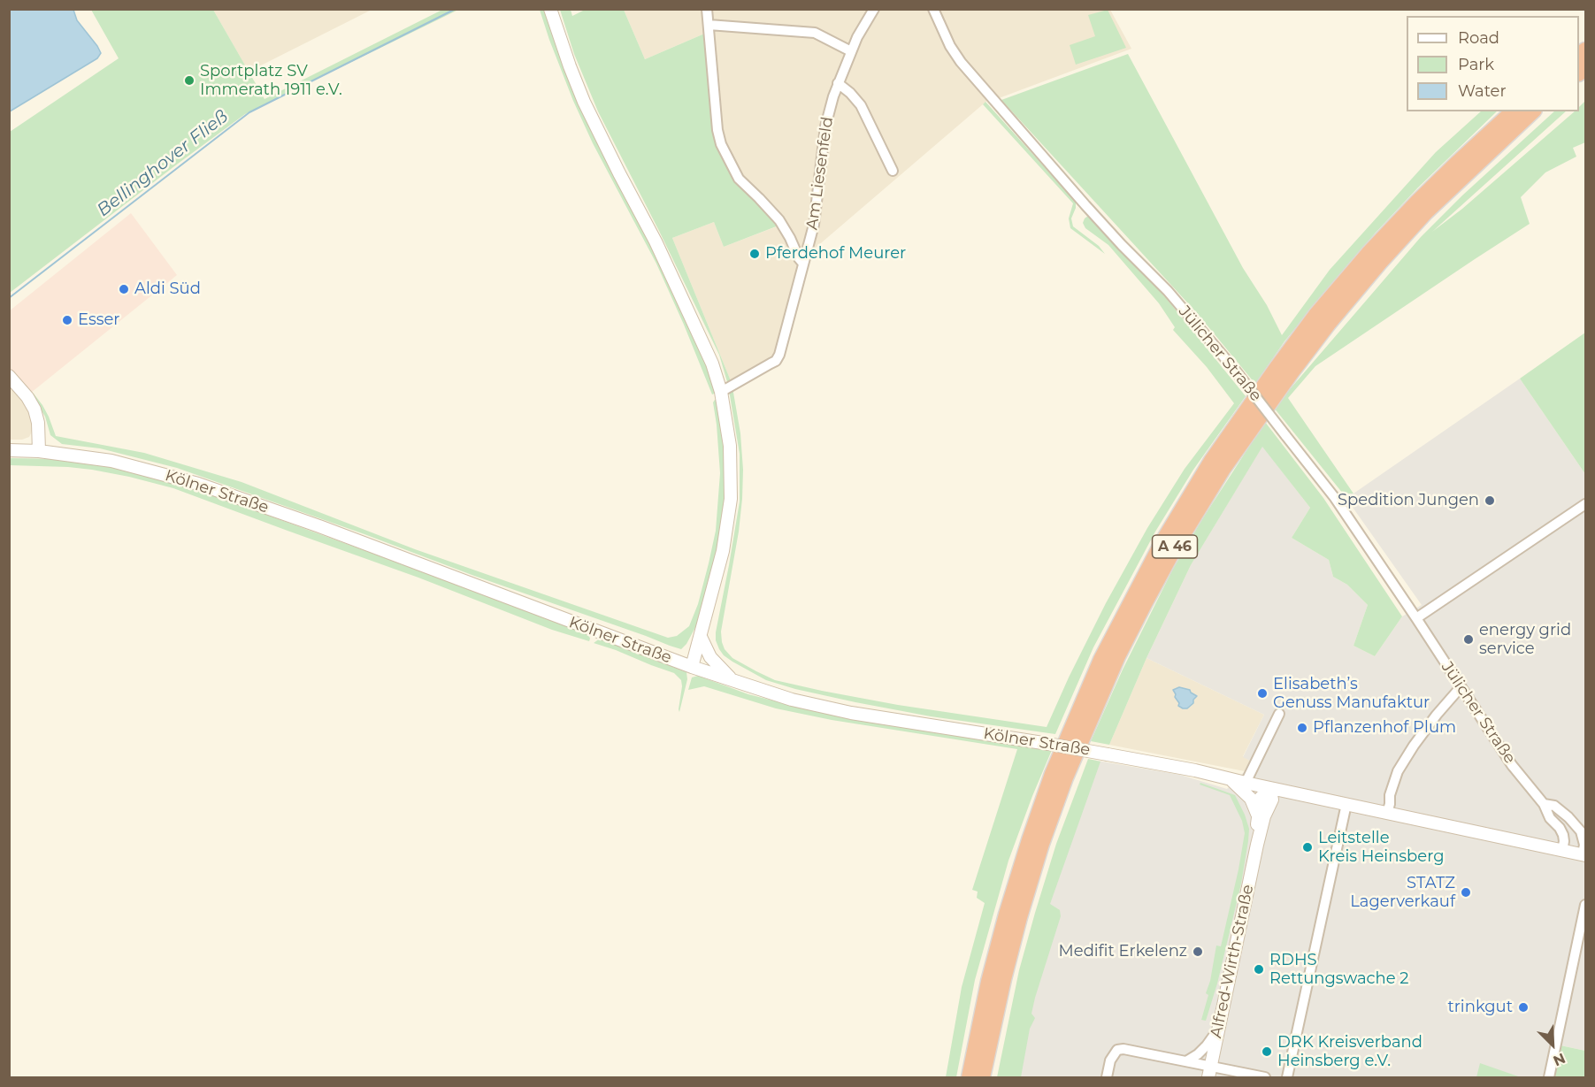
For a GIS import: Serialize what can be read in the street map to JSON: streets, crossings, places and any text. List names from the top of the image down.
{
  "streets": {
    "highway": ["A 46"],
    "main road": ["Kölner Straße", "Alfred-Wirth-Straße"],
    "street": ["Am Liesenfeld", "Jülicher Straße"]
  },
  "crossings": [
    ["Jülicher Straße", "Kölner Straße"],
    ["Kölner Straße", "Alfred-Wirth-Straße"]
  ],
  "water": ["Bellinghover Fließ"],
  "places": [
    "Sportplatz SV Immerath 1911 e.V.",
    "Pferdehof Meurer",
    "Aldi Süd",
    "Esser",
    "Spedition Jungen",
    "energy grid service",
    "Elisabeth’s Genuss Manufaktur",
    "Pflanzenhof Plum",
    "Leitstelle Kreis Heinsberg",
    "STATZ Lagerverkauf",
    "Medifit Erkelenz",
    "RDHS Rettungswache 2",
    "trinkgut",
    "DRK Kreisverband Heinsberg e.V."
  ],
  "legend": ["Road", "Park", "Water"],
  "north": "bottom right"
}
